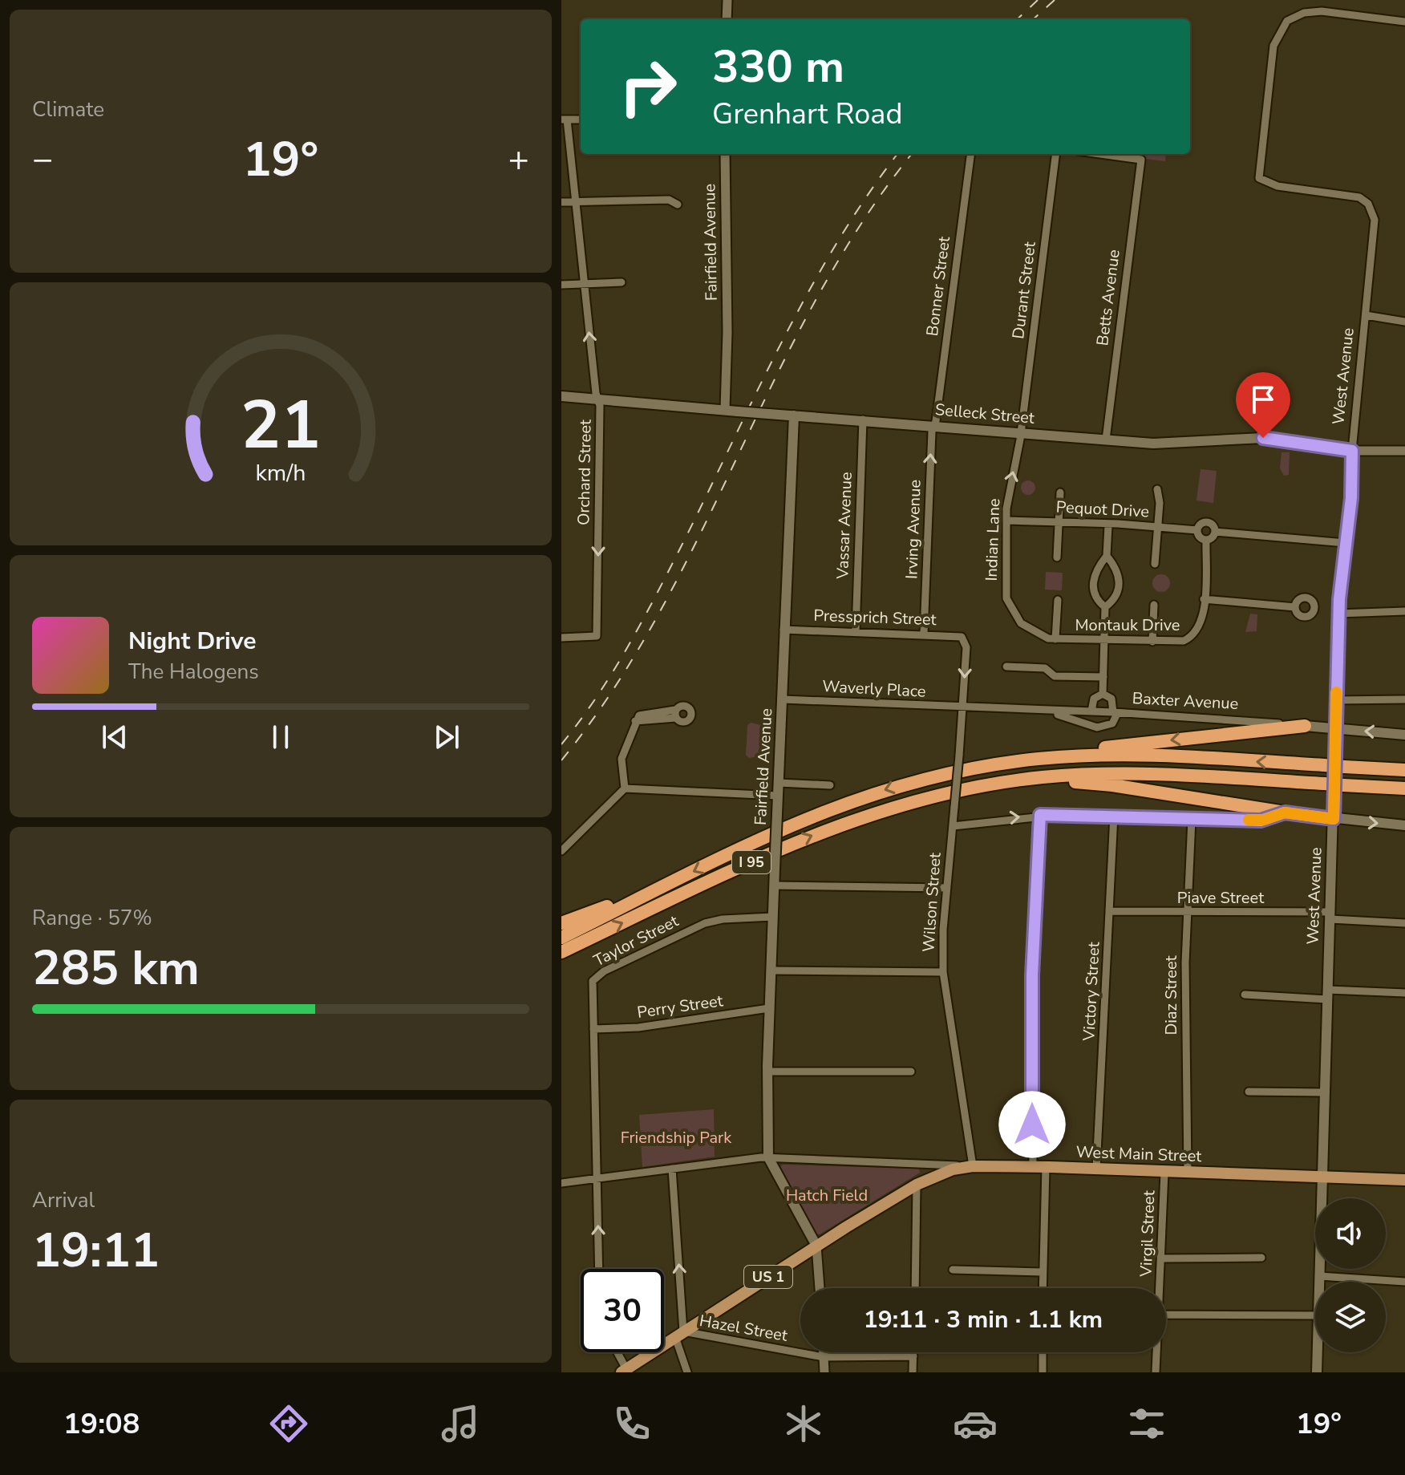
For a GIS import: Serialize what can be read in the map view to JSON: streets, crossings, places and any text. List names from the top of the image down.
{
  "streets": {
    "highway": ["I 95"],
    "main road": [
      "Fairfield Avenue",
      "West Avenue",
      "Selleck Street",
      "Baxter Avenue",
      "West Main Street",
      "US 1"
    ],
    "street": [
      "Bonner Street",
      "Durant Street",
      "Betts Avenue",
      "Orchard Street",
      "Pequot Drive",
      "Vassar Avenue",
      "Irving Avenue",
      "Indian Lane",
      "Pressprich Street",
      "Montauk Drive",
      "Waverly Place",
      "Piave Street",
      "Wilson Street",
      "Taylor Street",
      "Victory Street",
      "Diaz Street",
      "Perry Street",
      "Virgil Street",
      "Hazel Street"
    ]
  },
  "crossings": [
    ["Fairfield Avenue", "Selleck Street"],
    ["Fairfield Avenue", "Pressprich Street"],
    ["Fairfield Avenue", "Waverly Place"],
    ["Fairfield Avenue", "Taylor Street"],
    ["Fairfield Avenue", "Perry Street"],
    ["Fairfield Avenue", "West Main Street"],
    ["Bonner Street", "Selleck Street"],
    ["Bonner Street", "Irving Avenue"],
    ["Durant Street", "Selleck Street"],
    ["Durant Street", "Indian Lane"],
    ["Betts Avenue", "Selleck Street"],
    ["West Avenue", "Selleck Street"],
    ["West Avenue", "Baxter Avenue"],
    ["West Avenue", "Piave Street"],
    ["West Avenue", "West Main Street"],
    ["Selleck Street", "Orchard Street"],
    ["Selleck Street", "Vassar Avenue"],
    ["Selleck Street", "Irving Avenue"],
    ["Selleck Street", "Indian Lane"],
    ["Pequot Drive", "Indian Lane"],
    ["Pequot Drive", "Montauk Drive"],
    ["Vassar Avenue", "Pressprich Street"],
    ["Irving Avenue", "Pressprich Street"],
    ["Indian Lane", "Montauk Drive"],
    ["Pressprich Street", "Wilson Street"],
    ["Waverly Place", "Baxter Avenue"],
    ["Waverly Place", "Wilson Street"],
    ["Baxter Avenue", "Wilson Street"],
    ["Piave Street", "Victory Street"],
    ["Piave Street", "Diaz Street"],
    ["Wilson Street", "West Main Street"],
    ["Taylor Street", "Perry Street"],
    ["Victory Street", "West Main Street"],
    ["Diaz Street", "West Main Street"],
    ["West Main Street", "Virgil Street"],
    ["West Main Street", "Hazel Street"]
  ],
  "one_way": ["Irving Avenue"],
  "parks": ["Friendship Park", "Hatch Field"],
  "page": {
    "tile": [
      "Climate",
      ["Range · 57%", "285 km"],
      ["Arrival", "19:11"]
    ],
    "turn": ["330 m", "Grenhart Road"],
    "heat": ["−", "19°", "+"],
    "song": ["Night Drive", "The Halogens"],
    "limit": "30",
    "trip": "19:11 · 3 min · 1.1 km",
    "tabs": ["19:08", "19°"],
    "gauge": ["21", "km/h"]
  }
}
